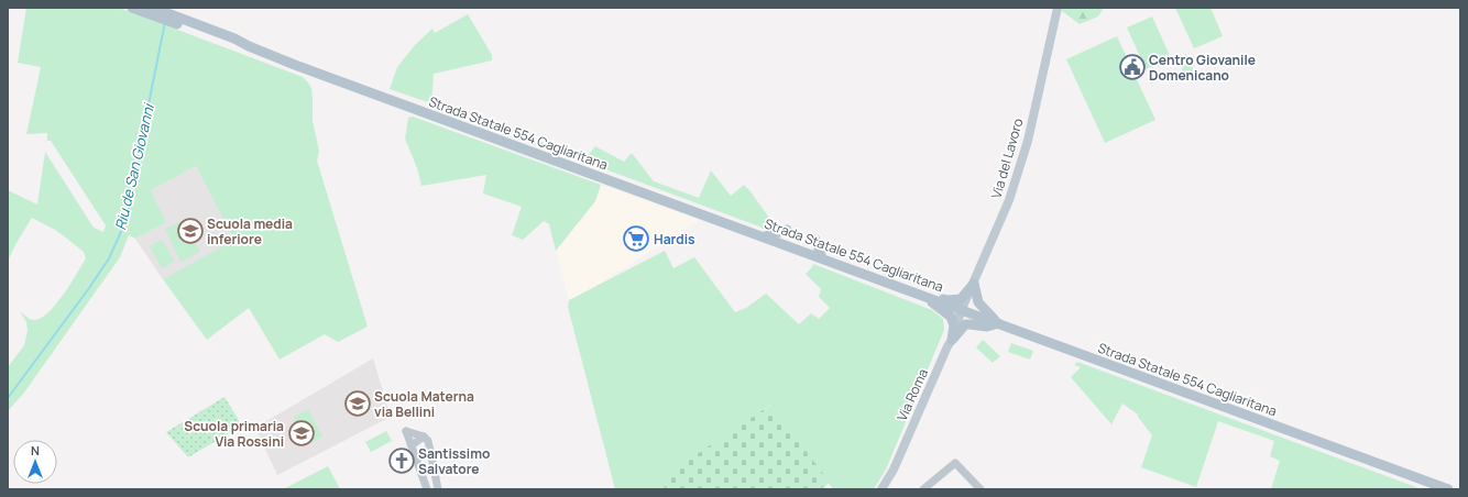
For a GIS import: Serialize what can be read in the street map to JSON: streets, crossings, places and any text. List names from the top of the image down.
{
  "streets": {
    "main road": ["Strada Statale 554 Cagliaritana", "Via del Lavoro", "Via Roma"]
  },
  "crossings": [
    ["Strada Statale 554 Cagliaritana", "Via del Lavoro"],
    ["Strada Statale 554 Cagliaritana", "Via Roma"],
    ["Via del Lavoro", "Via Roma"]
  ],
  "water": ["Riu de San Giovanni"],
  "places": {
    "public building": ["Centro Giovanile Domenicano"],
    "school or university": ["Scuola media inferiore", "Scuola Materna via Bellini", "Scuola primaria Via Rossini"],
    "supermarket": ["Hardis"],
    "church": ["Santissimo Salvatore"]
  },
  "north": "top"
}
